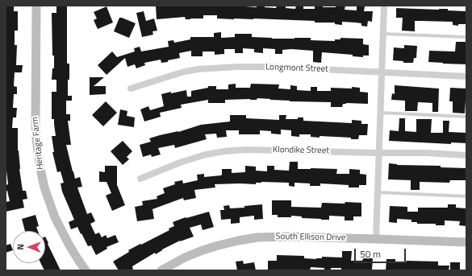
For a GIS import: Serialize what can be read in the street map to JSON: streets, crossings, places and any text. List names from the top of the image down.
{
  "streets": {
    "street": [
      "Longmont Street",
      "Heritage Farm",
      "Klondike Street",
      "South Ellison Drive"
    ]
  },
  "scale_bar": "50 m",
  "north": "left"
}
